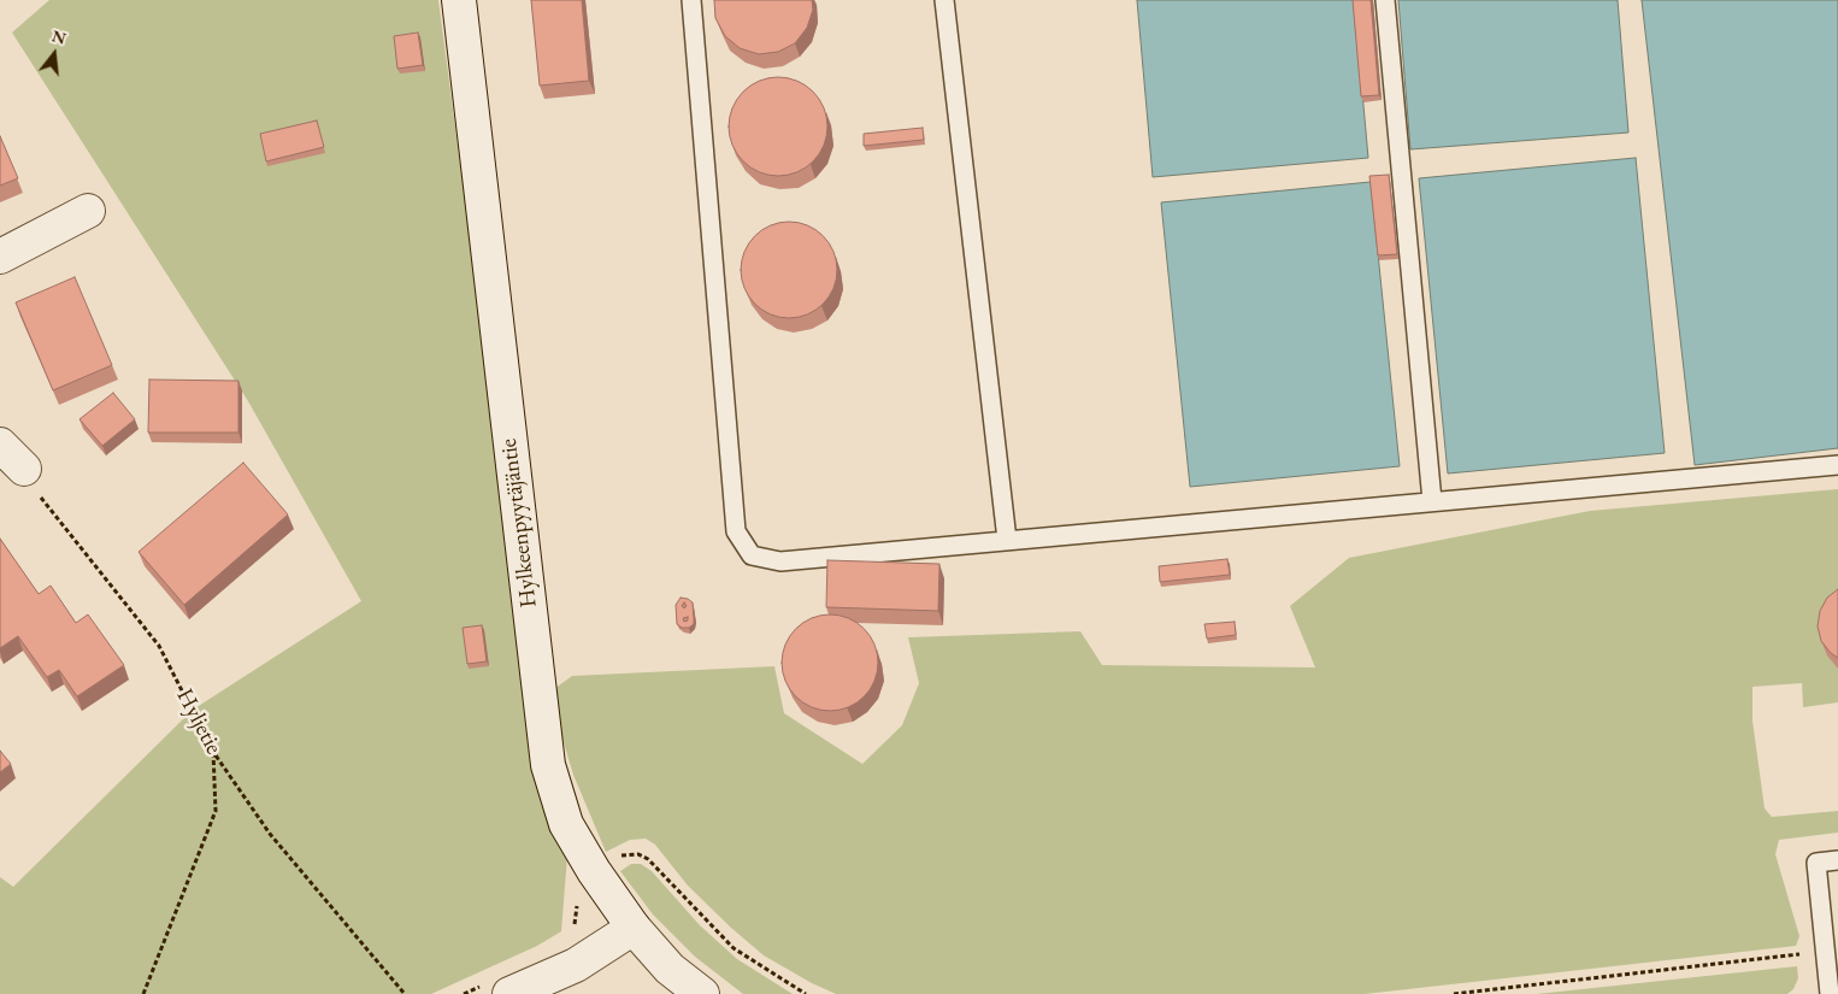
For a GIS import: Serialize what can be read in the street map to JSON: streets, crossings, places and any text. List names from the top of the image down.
{
  "streets": {
    "street": ["Hylkeenpyytäjäntie"],
    "path": ["Hyljetie"]
  },
  "north": "top"
}
